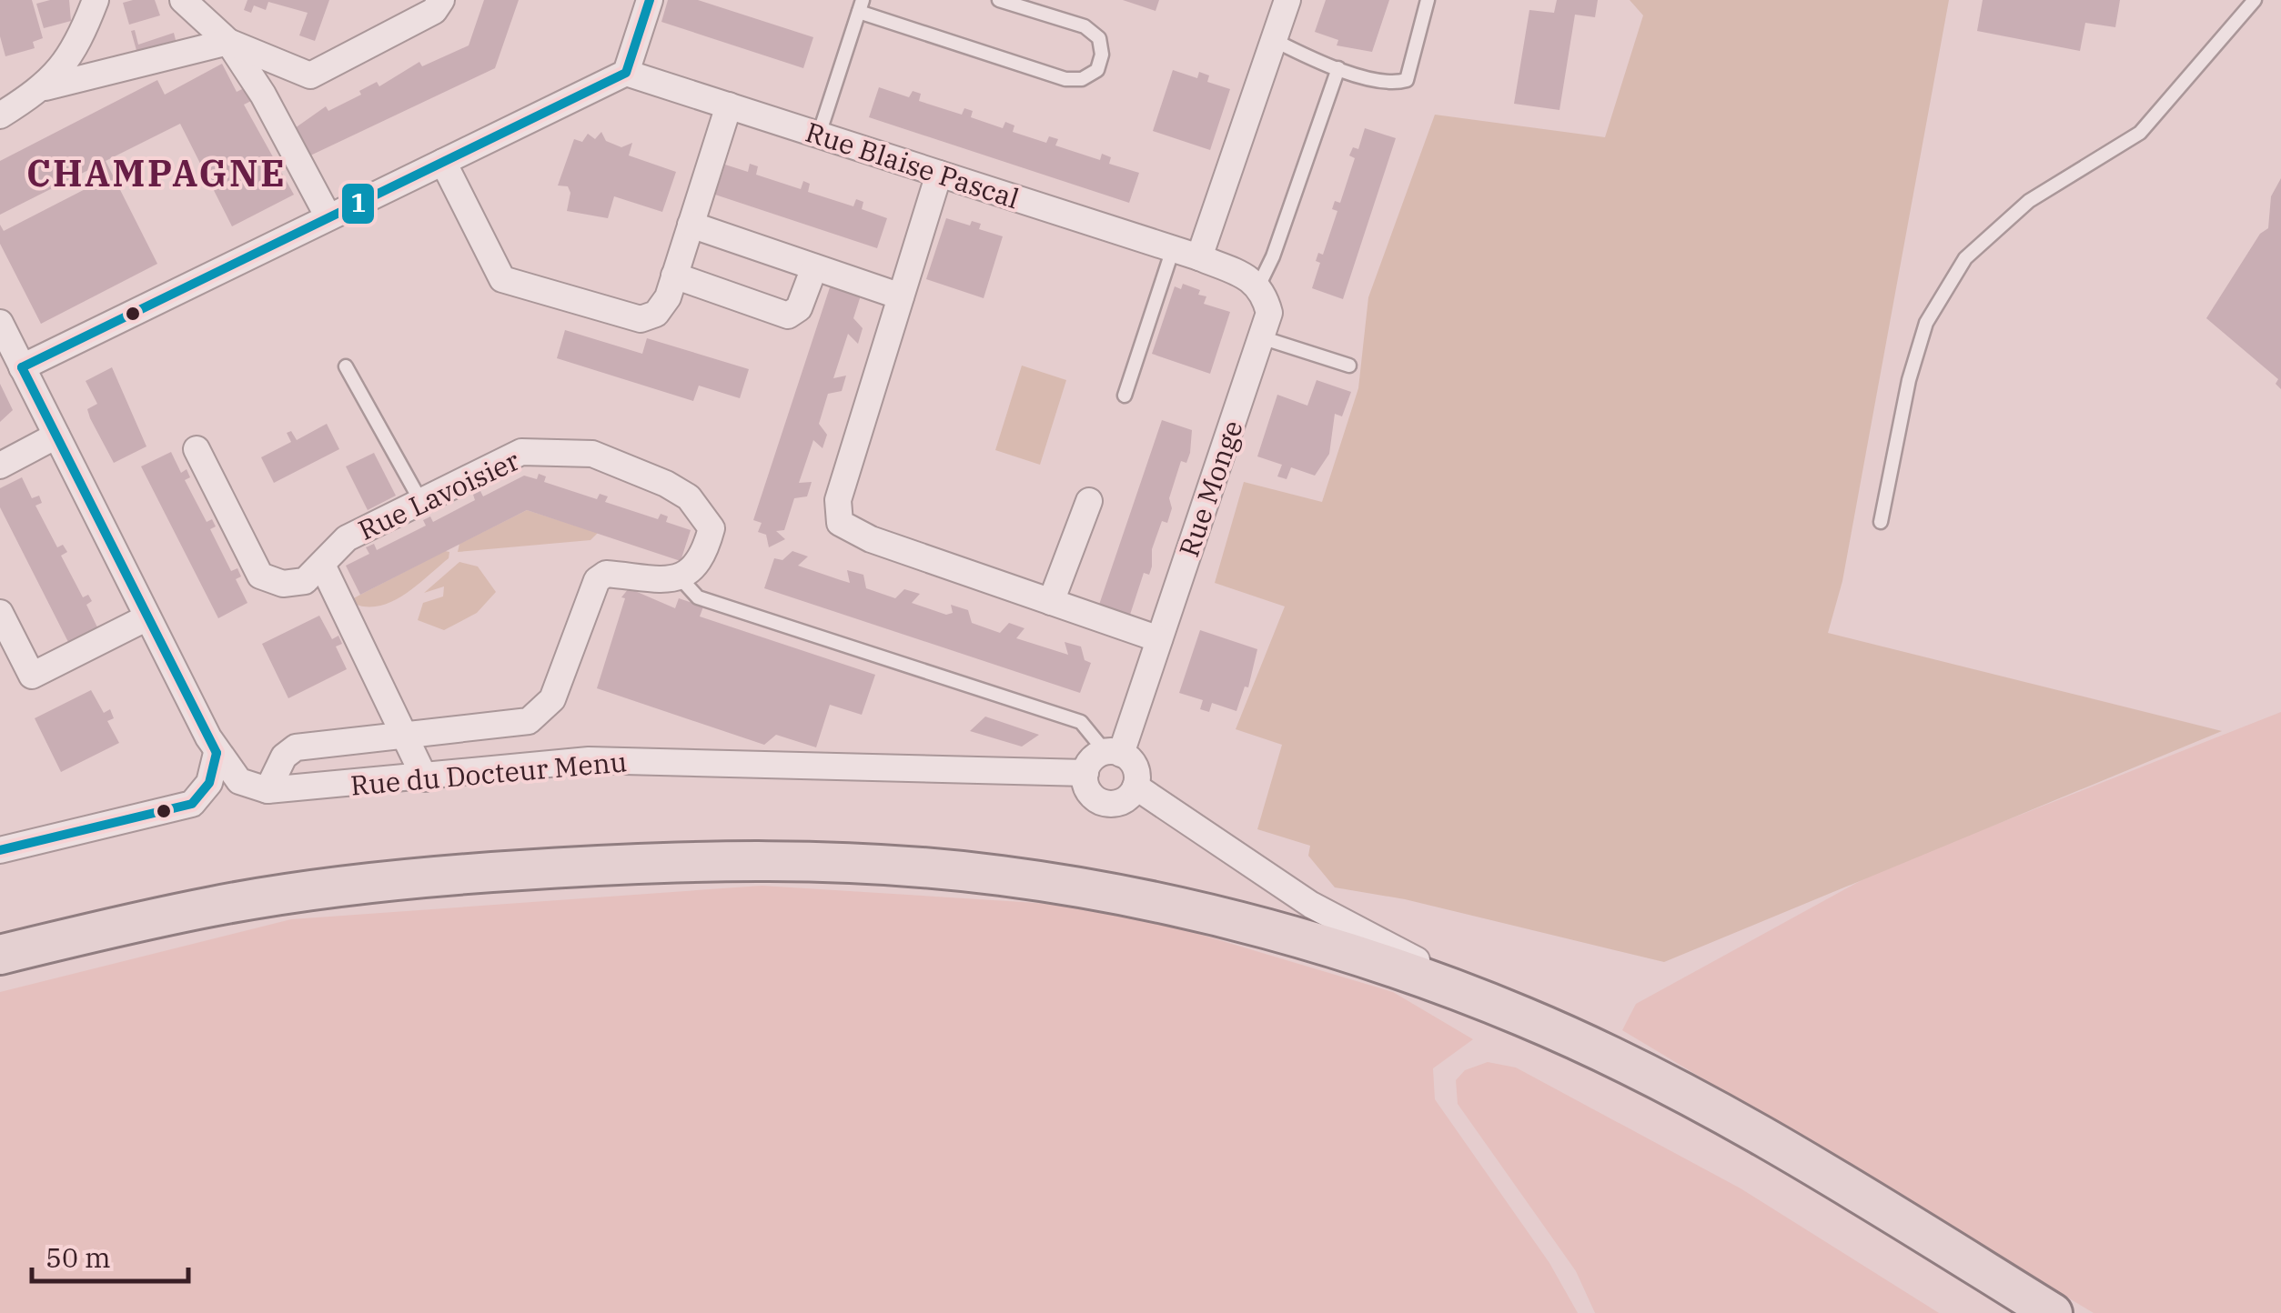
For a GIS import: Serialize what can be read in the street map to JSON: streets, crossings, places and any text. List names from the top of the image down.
{
  "streets": {
    "street": [
      "Rue Blaise Pascal",
      "Rue Monge",
      "Rue Lavoisier",
      "Rue du Docteur Menu"
    ]
  },
  "crossings": [
    ["Rue Monge", "Rue du Docteur Menu"]
  ],
  "districts": ["CHAMPAGNE"],
  "lines": ["transit line 1"],
  "scale_bar": "50 m"
}
